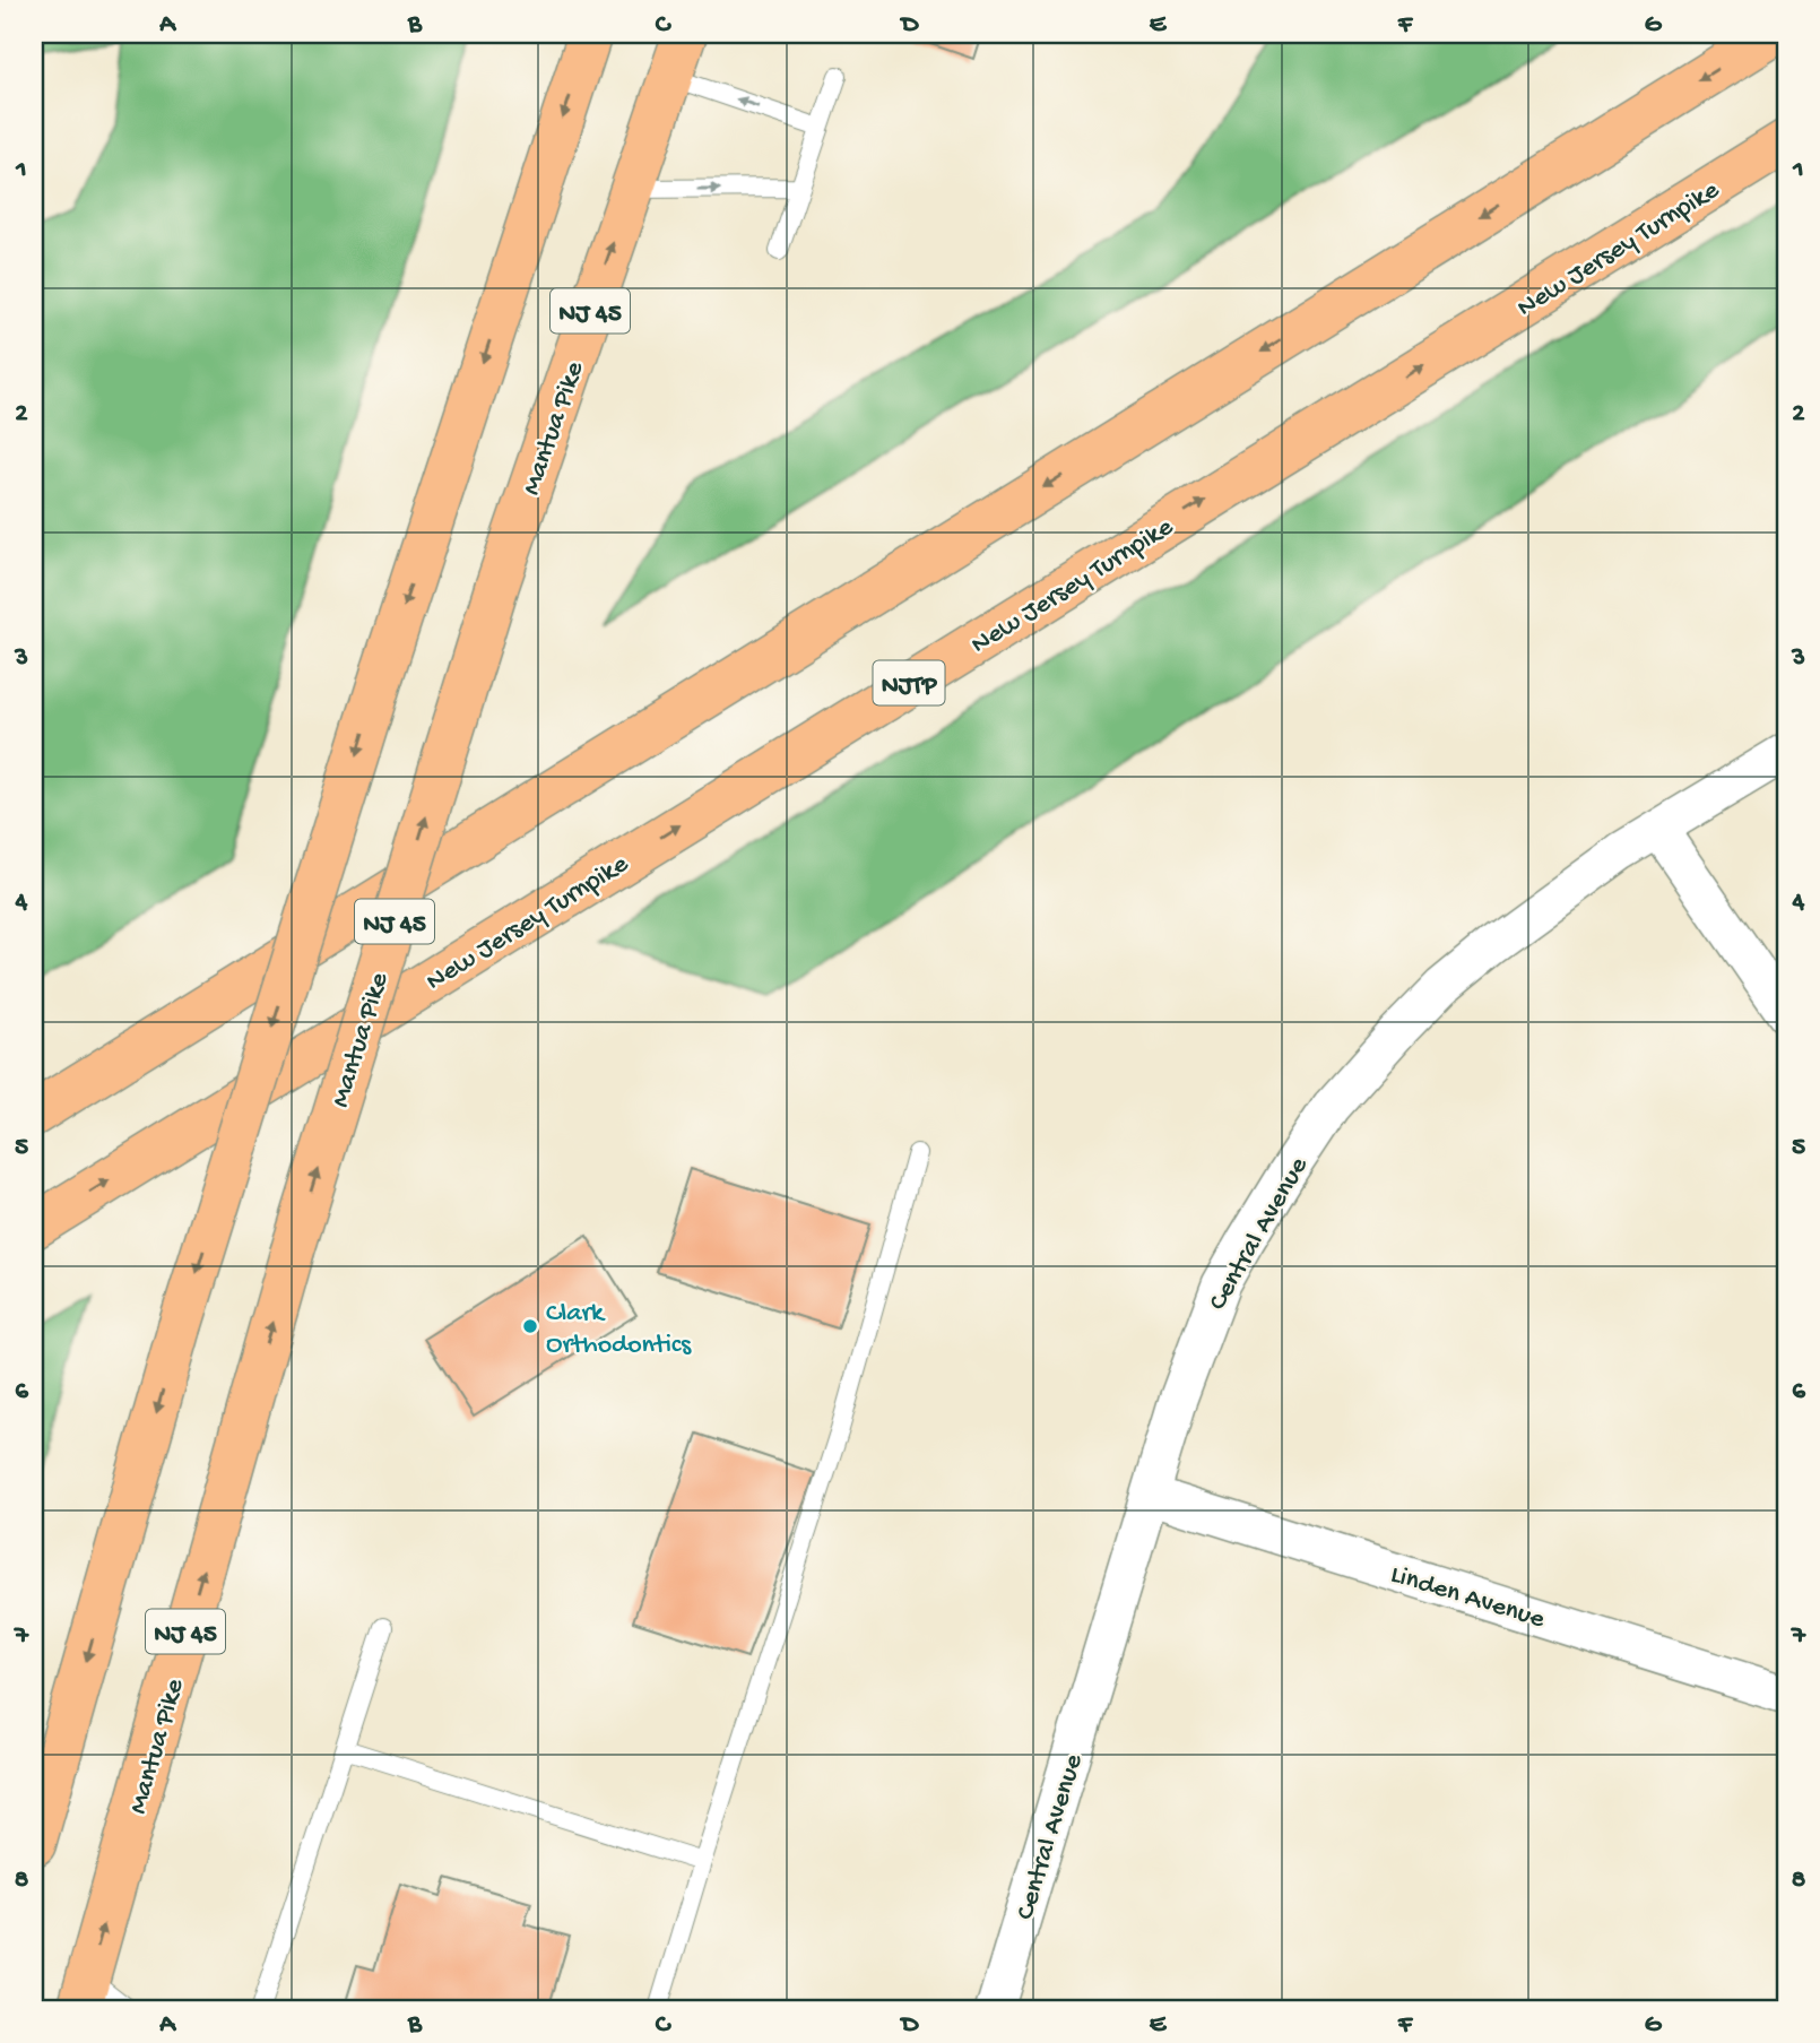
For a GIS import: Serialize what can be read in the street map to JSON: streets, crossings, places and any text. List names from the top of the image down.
{
  "streets": {
    "main road": [
      "New Jersey Turnpike",
      "NJ 45",
      "Mantua Pike",
      "NJTP"
    ],
    "street": ["Central Avenue", "Linden Avenue"]
  },
  "crossings": [
    ["Central Avenue", "Linden Avenue"]
  ],
  "places": ["Clark Orthodontics"],
  "grid": {
    "columns": [
      "A",
      "B",
      "C",
      "D",
      "E",
      "F",
      "G"
    ],
    "rows": [
      "1",
      "2",
      "3",
      "4",
      "5",
      "6",
      "7",
      "8"
    ]
  }
}
